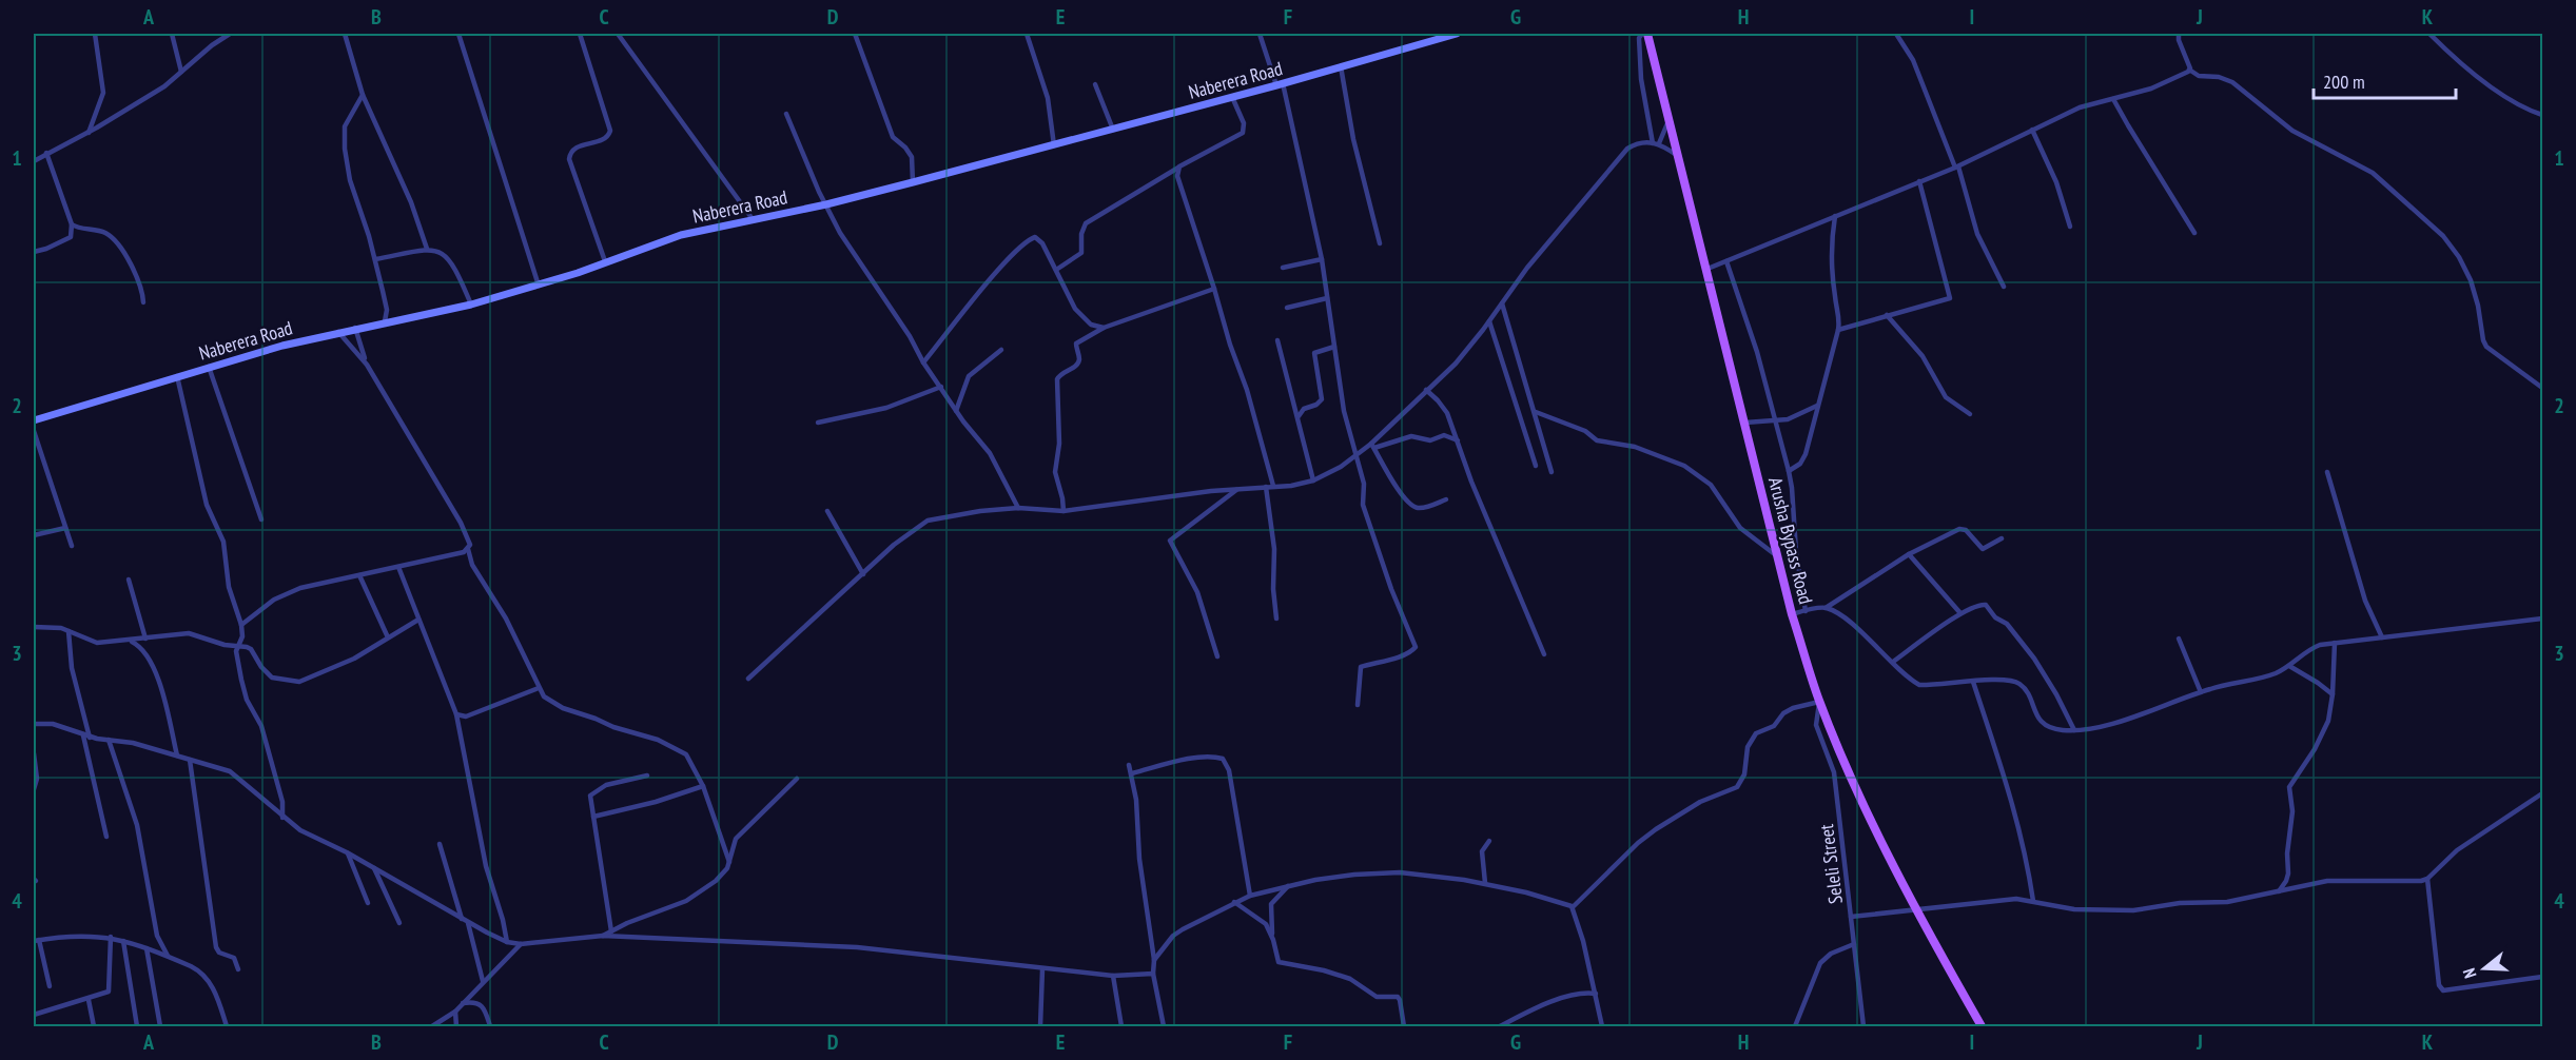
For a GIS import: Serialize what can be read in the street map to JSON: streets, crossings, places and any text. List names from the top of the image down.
{
  "streets": {
    "main road": ["Arusha Bypass Road"],
    "street": ["Naberera Road", "Seleli Street"]
  },
  "crossings": [
    ["Arusha Bypass Road", "Seleli Street"]
  ],
  "scale_bar": "200 m",
  "north": "left",
  "grid": {
    "columns": [
      "A",
      "B",
      "C",
      "D",
      "E",
      "F",
      "G",
      "H",
      "I",
      "J",
      "K"
    ],
    "rows": [
      "1",
      "2",
      "3",
      "4"
    ]
  }
}
